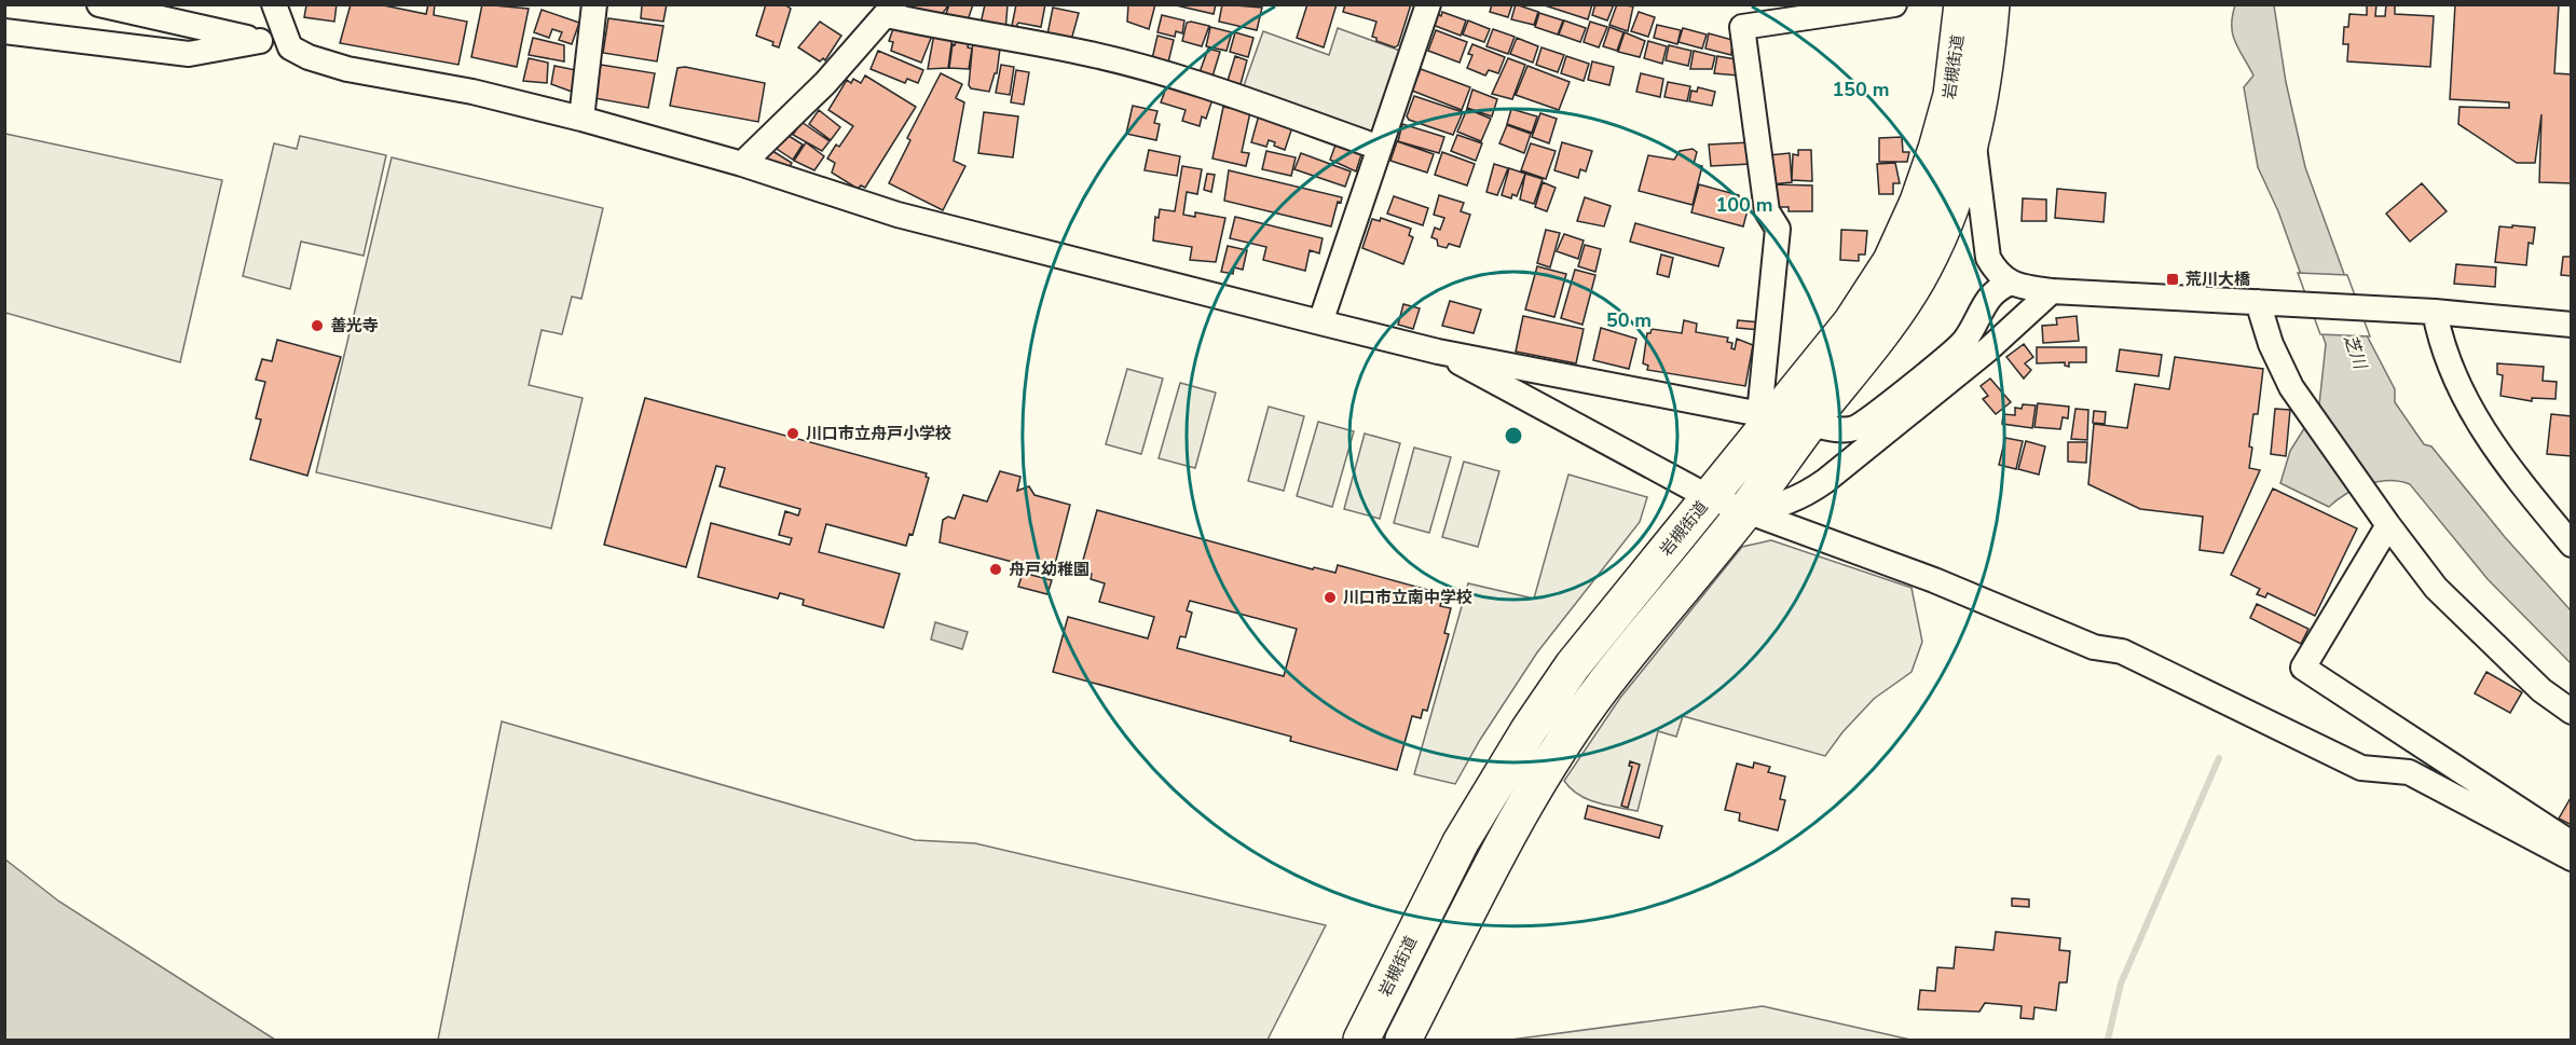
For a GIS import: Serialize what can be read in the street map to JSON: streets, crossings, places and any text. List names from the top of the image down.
{
  "streets": {
    "highway": ["岩槻街道"]
  },
  "water": ["芝川"],
  "places": {
    "transit": ["荒川大橋"],
    "other": [
      "善光寺",
      "川口市立舟戸小学校",
      "舟戸幼稚園",
      "川口市立南中学校"
    ]
  },
  "rings": ["150 m", "100 m", "50 m"]
}
